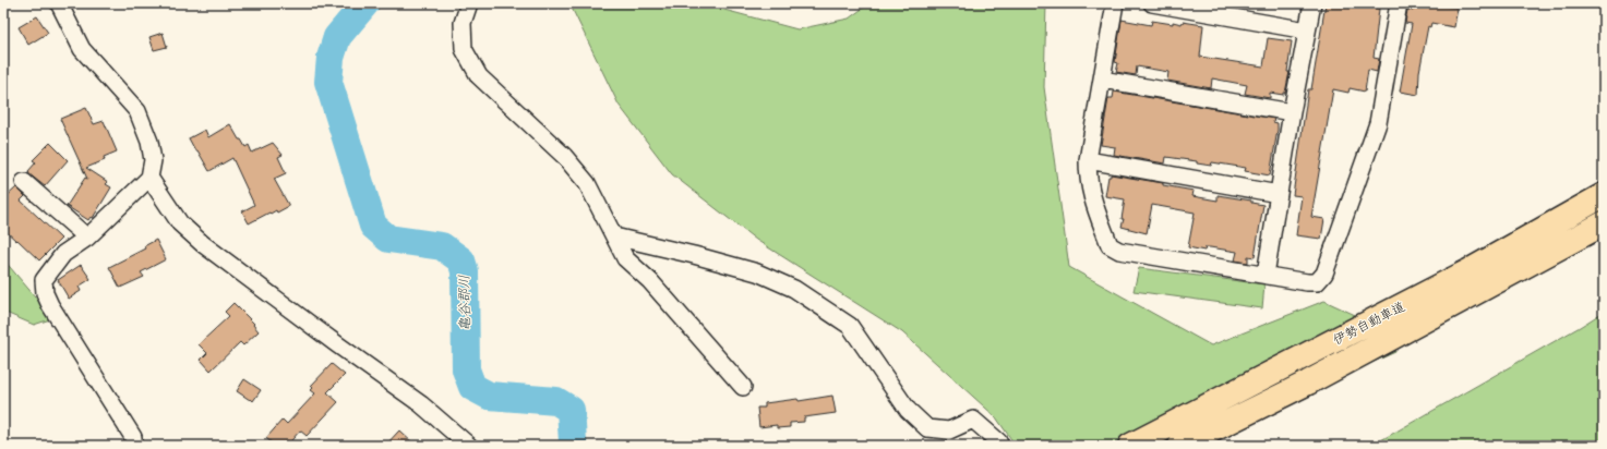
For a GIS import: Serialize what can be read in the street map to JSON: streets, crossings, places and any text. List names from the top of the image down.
{
  "streets": {
    "highway": ["伊勢自動車道"]
  },
  "water": ["亀谷郡川"]
}
